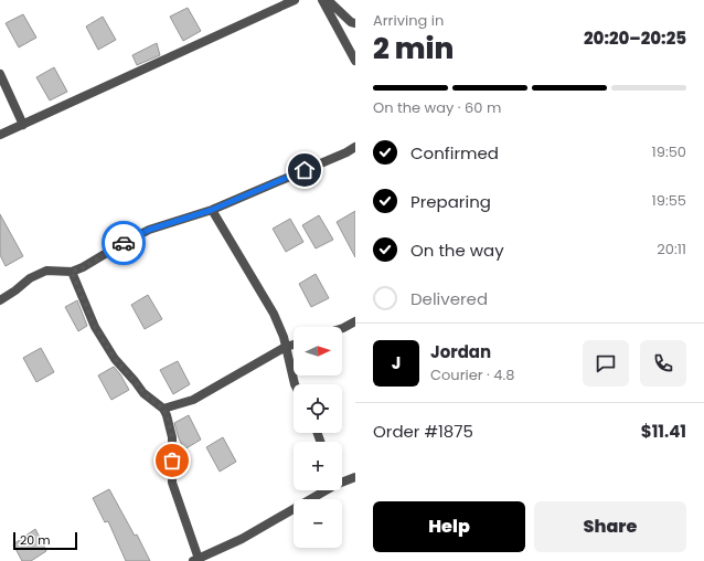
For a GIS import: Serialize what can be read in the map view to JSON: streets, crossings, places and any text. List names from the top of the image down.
{
  "scale_bar": "20 m",
  "north": "right",
  "page": {
    "heading": ["2 min", "Arriving in", "20:20–20:25"],
    "panel": [
      "Jordan",
      "Courier · 4.8",
      "Order #1875",
      "$11.41"
    ],
    "bar": "On the way · 60 m",
    "list": [
      ["Confirmed", "19:50"],
      ["Preparing", "19:55"],
      ["On the way", "20:11"],
      "Delivered"
    ],
    "map_buttons": ["+", "−"],
    "round": "J",
    "buttons": ["Help", "Share"],
    "scale": "20 m"
  }
}
